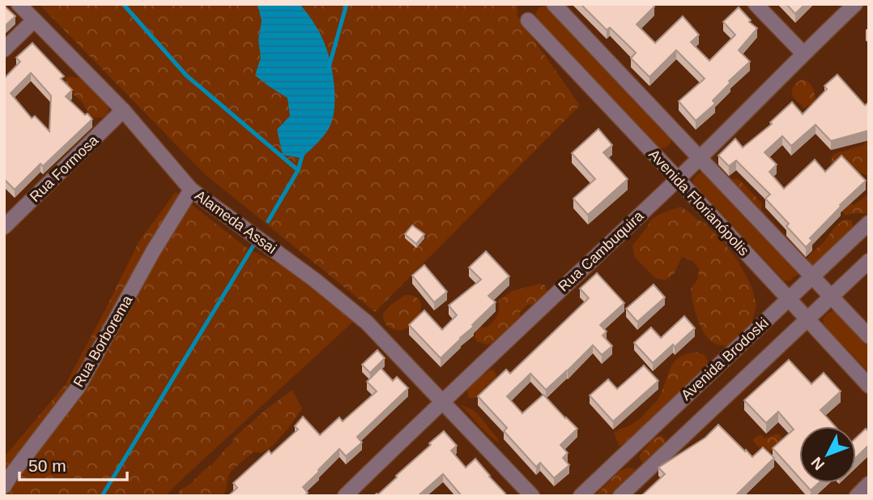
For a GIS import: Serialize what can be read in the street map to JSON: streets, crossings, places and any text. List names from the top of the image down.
{
  "streets": {
    "street": [
      "Rua Formosa",
      "Avenida Florianópolis",
      "Alameda Assai",
      "Rua Cambuquira",
      "Rua Borborema",
      "Avenida Brodoski"
    ]
  },
  "crossings": [
    ["Rua Formosa", "Alameda Assai"],
    ["Avenida Florianópolis", "Rua Cambuquira"],
    ["Avenida Florianópolis", "Avenida Brodoski"],
    ["Alameda Assai", "Rua Cambuquira"],
    ["Alameda Assai", "Rua Borborema"]
  ],
  "scale_bar": "50 m",
  "north": "bottom left"
}
